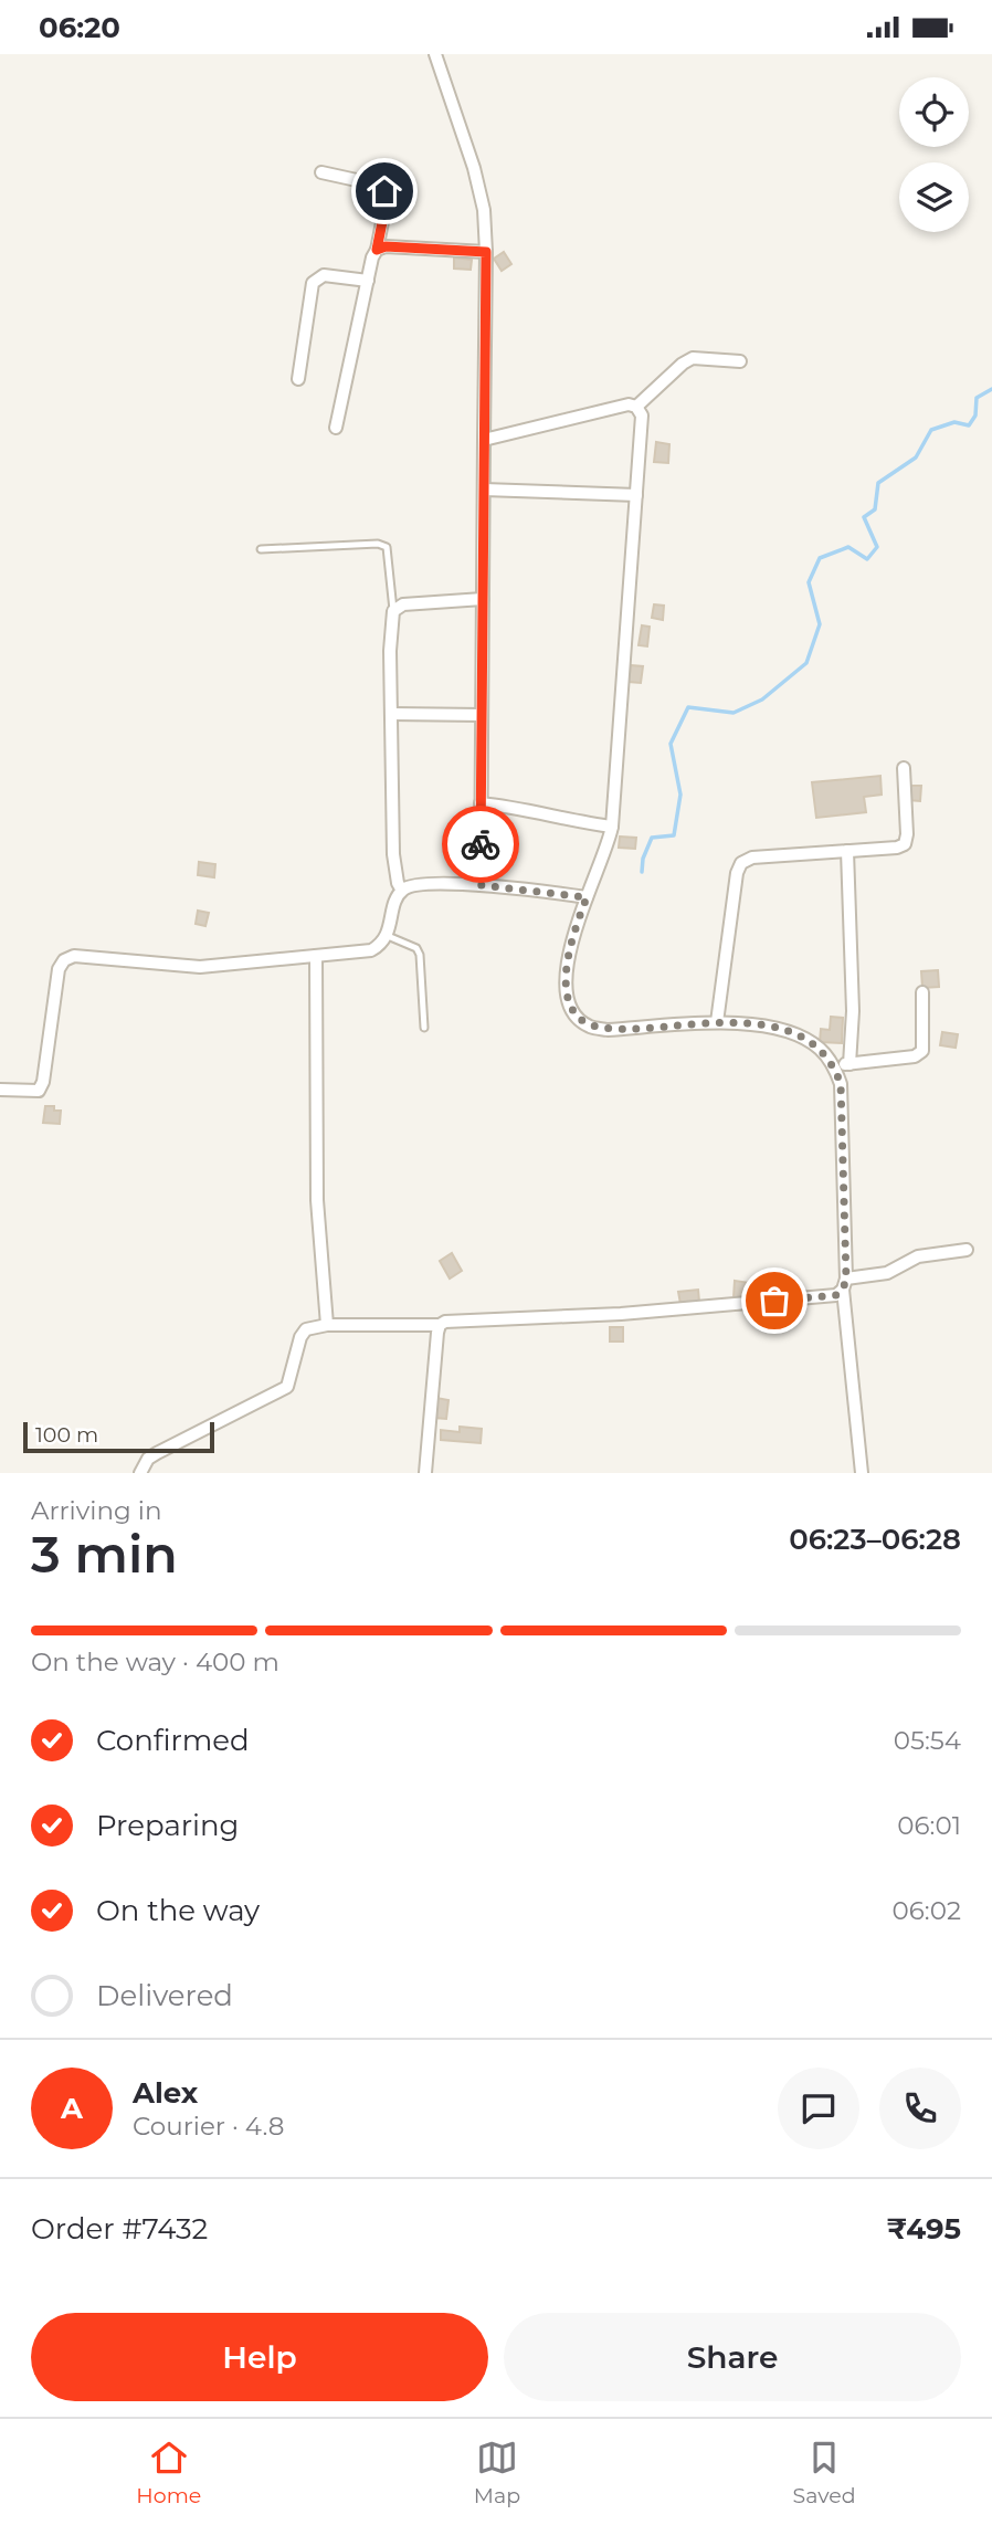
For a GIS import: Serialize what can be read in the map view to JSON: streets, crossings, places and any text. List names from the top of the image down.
{
  "scale_bar": "100 m",
  "page": {
    "status": "06:20",
    "scale": "100 m",
    "heading": ["3 min", "Arriving in", "06:23–06:28"],
    "panel": [
      "Alex",
      "Courier · 4.8",
      "Order #7432",
      "₹495"
    ],
    "bar": "On the way · 400 m",
    "list": [
      ["Confirmed", "05:54"],
      ["Preparing", "06:01"],
      ["On the way", "06:02"],
      "Delivered"
    ],
    "round": "A",
    "buttons": ["Help", "Share"],
    "tabs": ["Home", "Map", "Saved"]
  }
}
